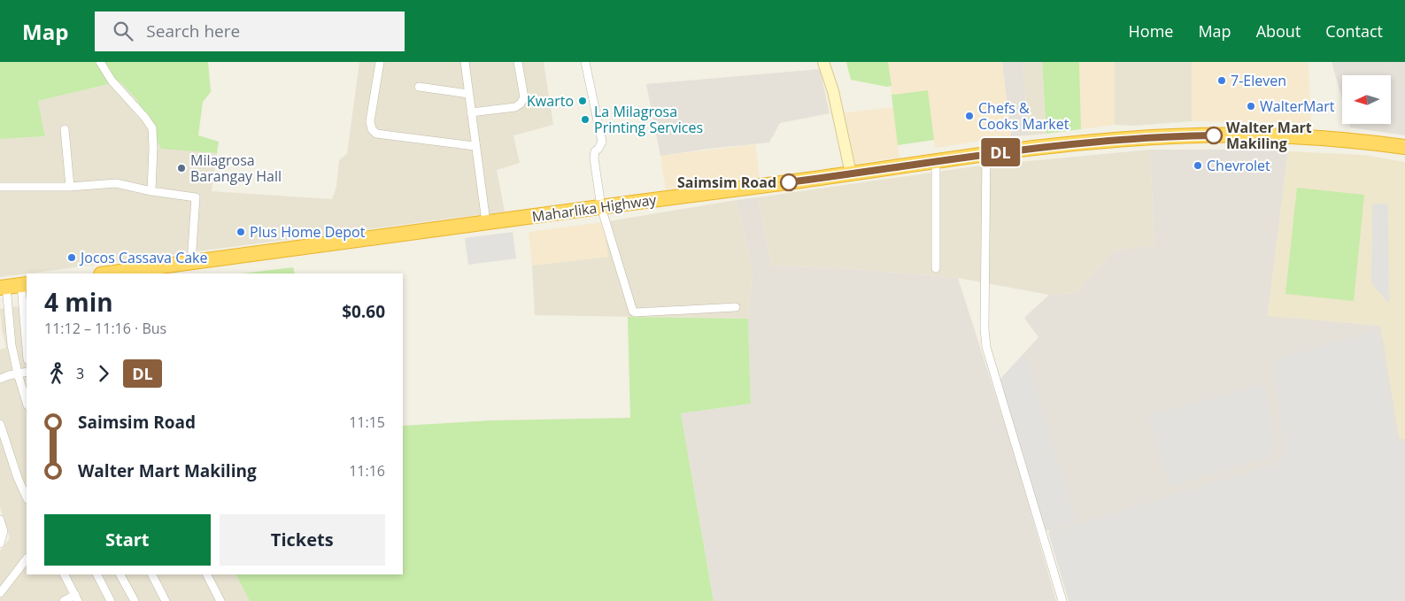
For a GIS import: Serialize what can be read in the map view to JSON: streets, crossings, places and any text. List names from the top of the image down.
{
  "streets": {
    "highway": ["Maharlika Highway"]
  },
  "places": [
    "7-Eleven",
    "Kwarto",
    "WalterMart",
    "Chefs & Cooks Market",
    "La Milagrosa Printing Services",
    "Walter Mart Makiling",
    "Chevrolet",
    "Milagrosa Barangay Hall",
    "Saimsim Road",
    "Plus Home Depot",
    "Jocos Cassava Cake"
  ],
  "lines": ["bus line DL"],
  "north": "left",
  "page": {
    "header": "Map",
    "search": "Search here",
    "nav": [
      "Home",
      "Map",
      "About",
      "Contact"
    ],
    "on_map": "DL",
    "heading": ["4 min", "11:12 – 11:16 · Bus", "$0.60"],
    "legs": ["3", "DL"],
    "list": [
      {
        "name": "Saimsim Road",
        "value": "11:15"
      },
      {
        "name": "Walter Mart Makiling",
        "value": "11:16"
      }
    ],
    "buttons": ["Start", "Tickets"]
  }
}
